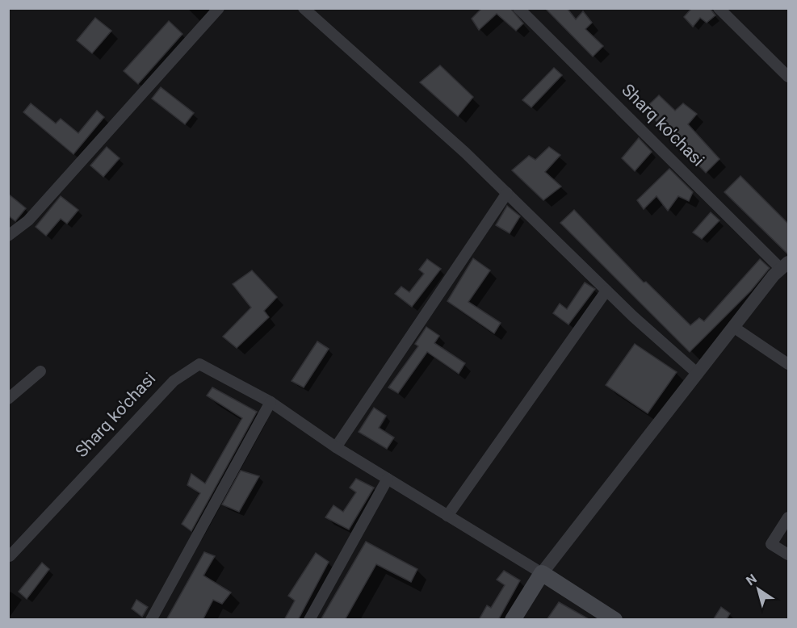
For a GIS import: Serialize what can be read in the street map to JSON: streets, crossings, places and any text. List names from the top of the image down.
{
  "streets": {
    "main road": ["Sharq ko'chasi"]
  },
  "north": "top left"
}
